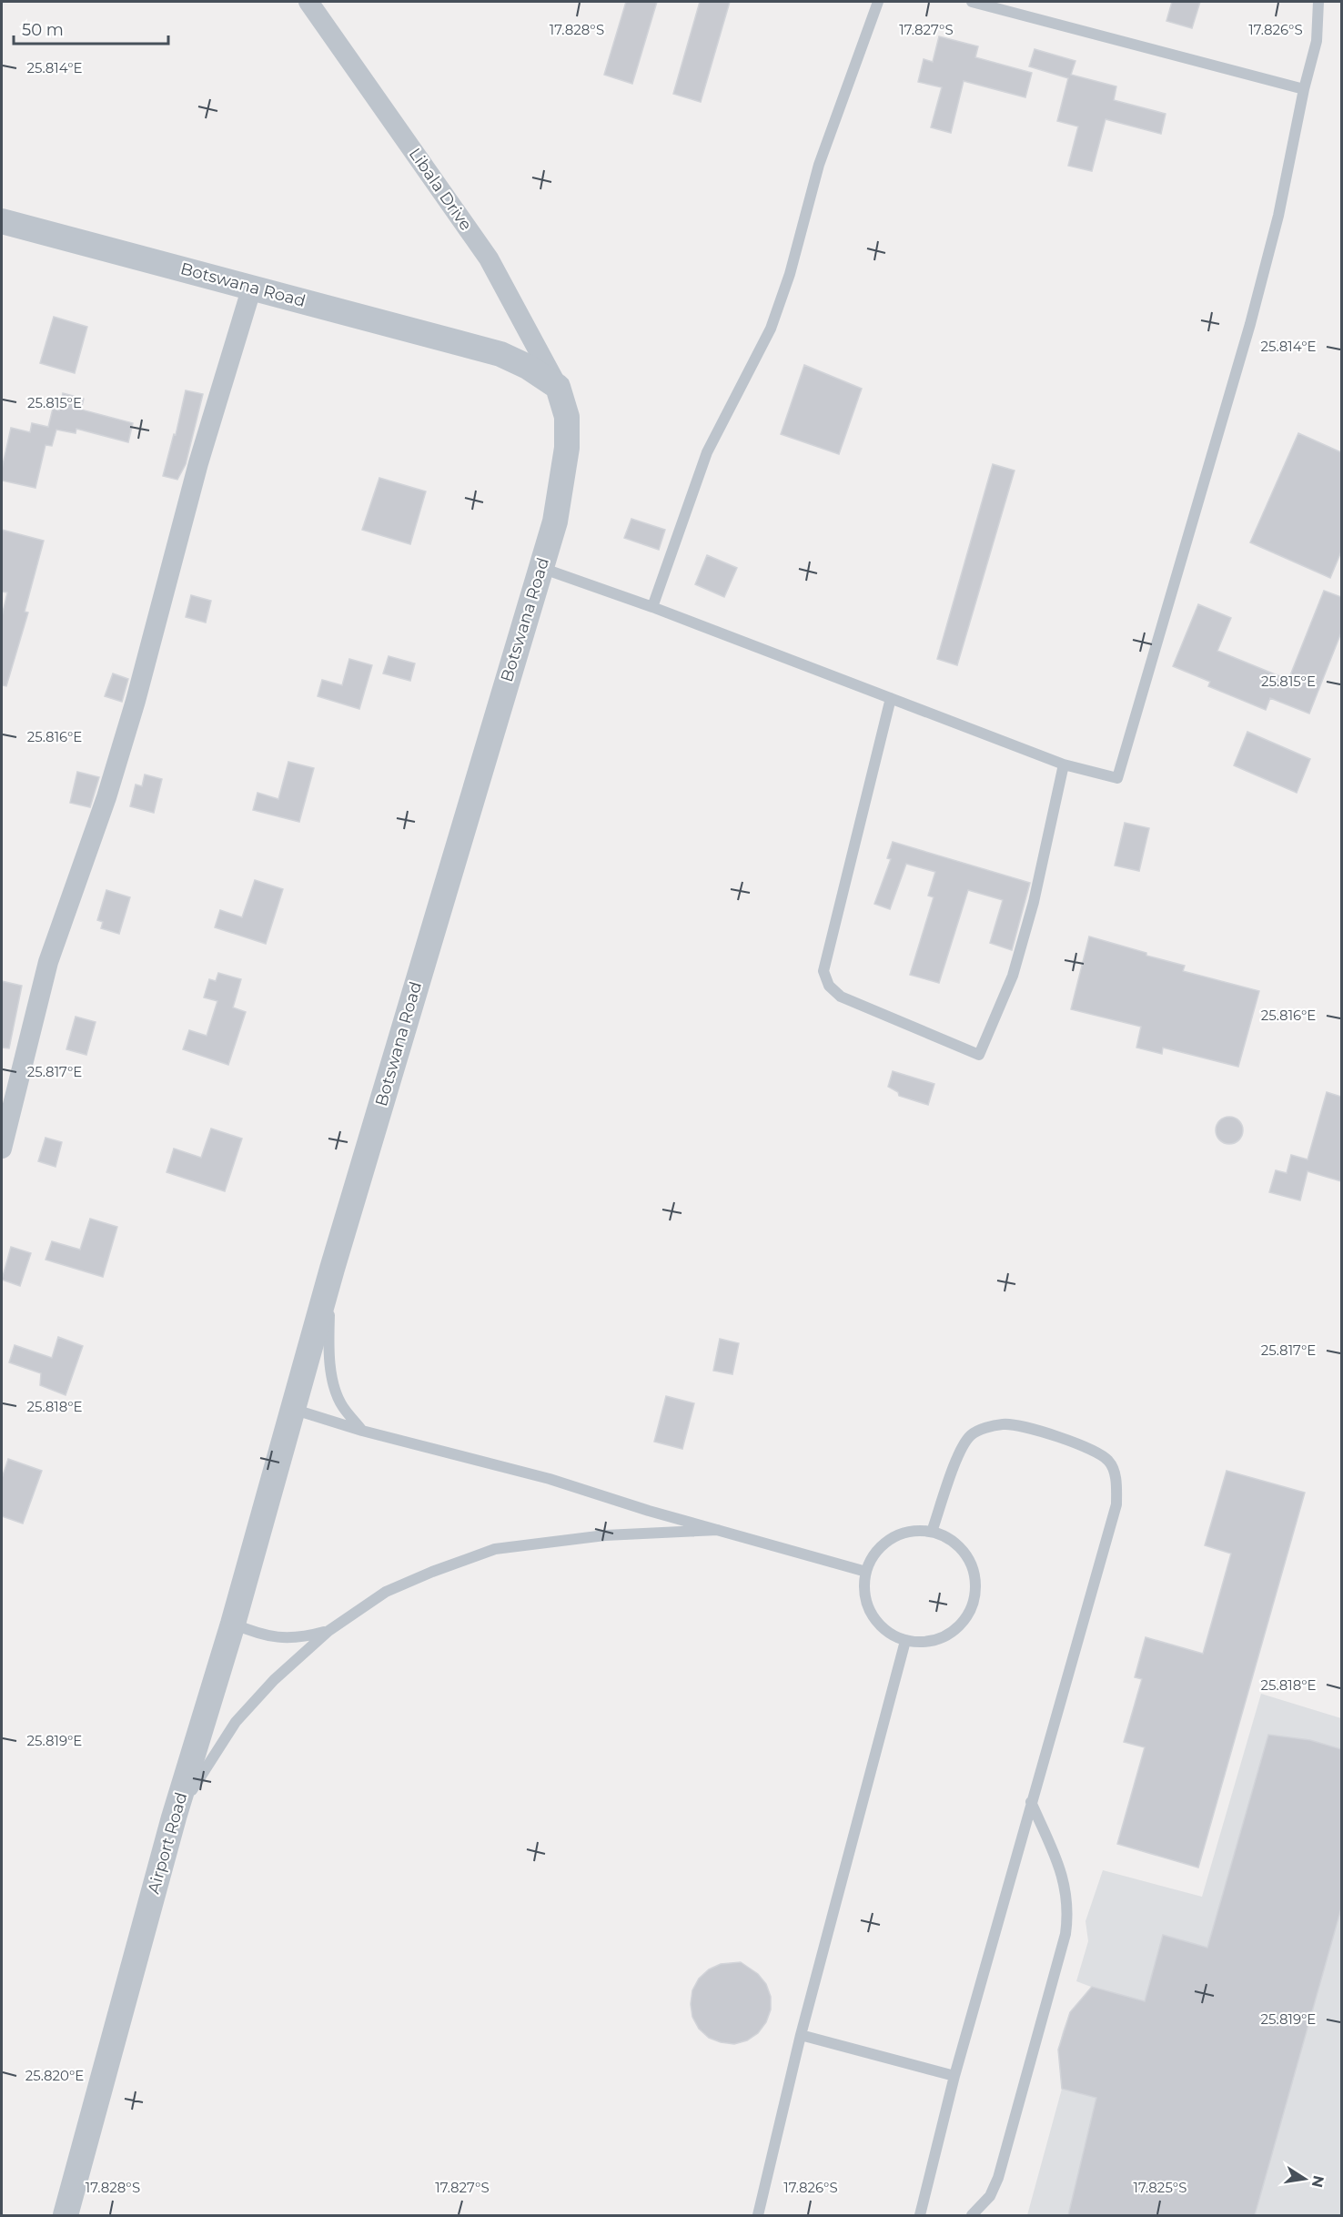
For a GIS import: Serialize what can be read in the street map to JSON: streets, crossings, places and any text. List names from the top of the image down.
{
  "streets": {
    "street": ["Libala Drive", "Botswana Road", "Airport Road"]
  },
  "crossings": [
    ["Libala Drive", "Botswana Road"],
    ["Botswana Road", "Airport Road"]
  ],
  "scale_bar": "50 m",
  "north": "right",
  "coordinates": [
    "17.828°S",
    "17.827°S",
    "17.826°S",
    "25.814°E",
    "25.815°E",
    "25.816°E",
    "25.817°E",
    "25.818°E",
    "25.819°E",
    "25.820°E",
    "17.825°S"
  ]
}
